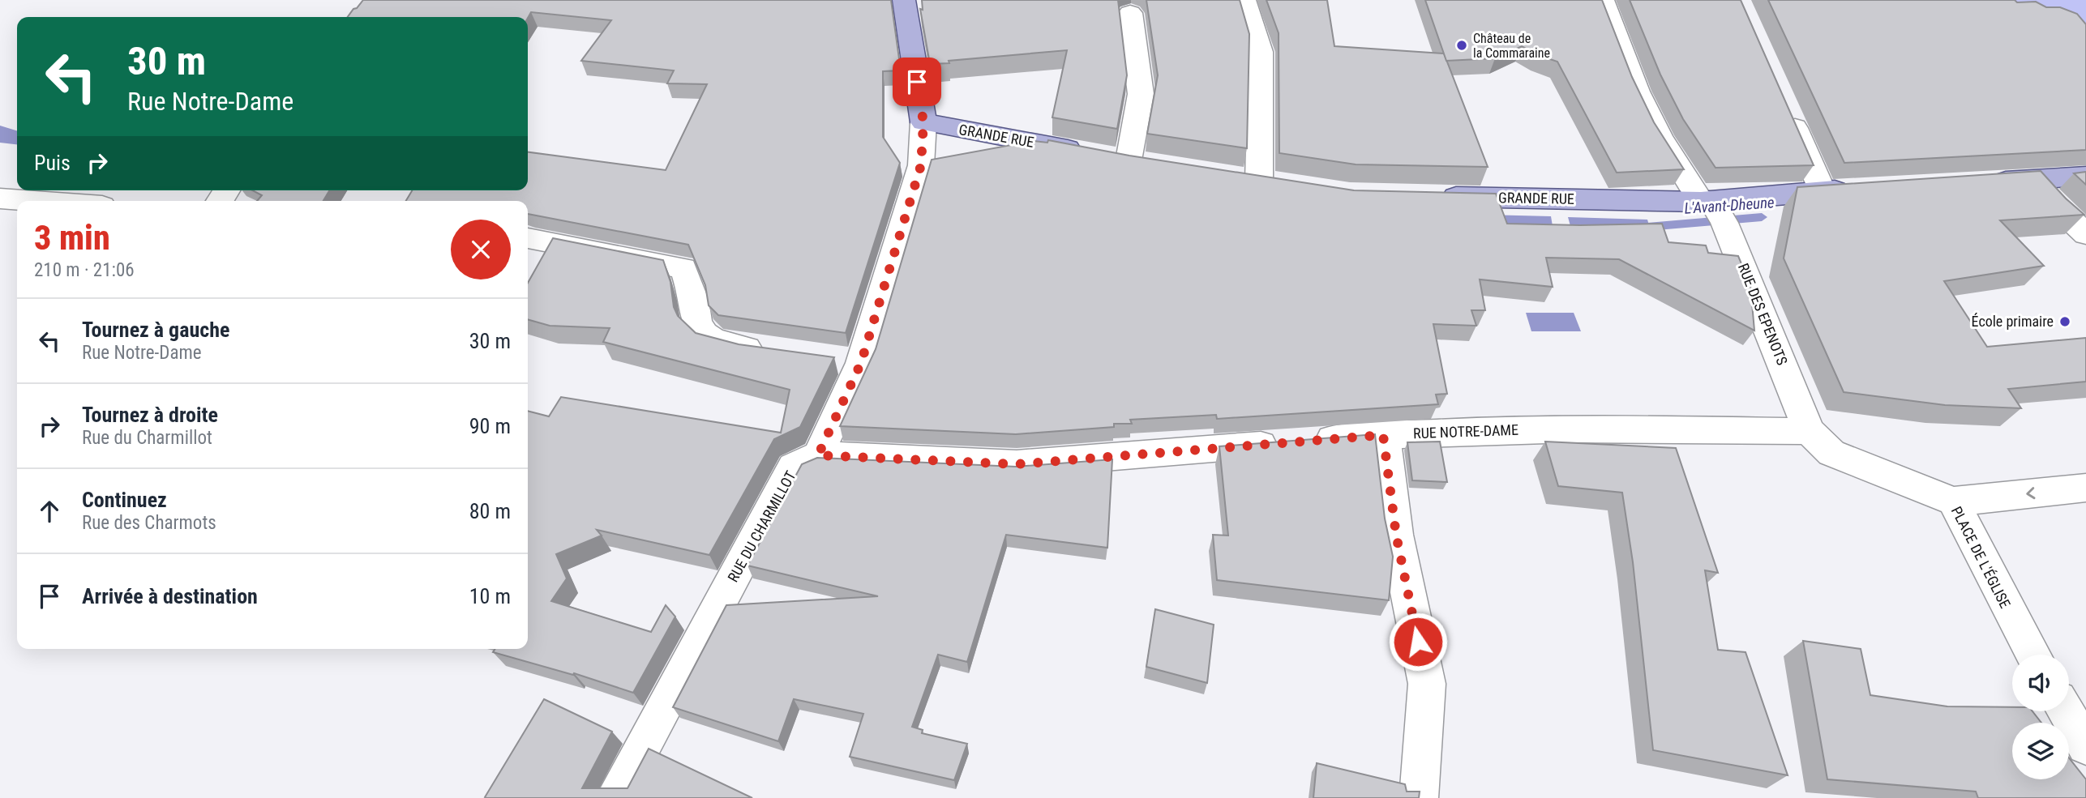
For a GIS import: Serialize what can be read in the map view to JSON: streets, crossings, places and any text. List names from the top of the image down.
{
  "streets": {
    "main road": ["GRANDE RUE"],
    "street": [
      "RUE DES EPENOTS",
      "RUE NOTRE-DAME",
      "RUE DU CHARMILLOT",
      "PLACE DE L'ÉGLISE"
    ]
  },
  "crossings": [
    ["GRANDE RUE", "RUE DES EPENOTS"],
    ["RUE DES EPENOTS", "RUE NOTRE-DAME"],
    ["RUE DES EPENOTS", "PLACE DE L'ÉGLISE"],
    ["RUE NOTRE-DAME", "RUE DU CHARMILLOT"],
    ["RUE NOTRE-DAME", "PLACE DE L'ÉGLISE"]
  ],
  "water": ["L'Avant-Dheune"],
  "places": ["Château de la Commaraine", "École primaire"],
  "page": {
    "turn": ["30 m", "Rue Notre-Dame"],
    "then": "Puis",
    "heading": ["3 min", "210 m · 21:06"],
    "list": [
      {
        "name": "Tournez à gauche",
        "note": "Rue Notre-Dame",
        "value": "30 m"
      },
      {
        "name": "Tournez à droite",
        "note": "Rue du Charmillot",
        "value": "90 m"
      },
      {
        "name": "Continuez",
        "note": "Rue des Charmots",
        "value": "80 m"
      },
      {
        "name": "Arrivée à destination",
        "value": "10 m"
      }
    ]
  }
}
